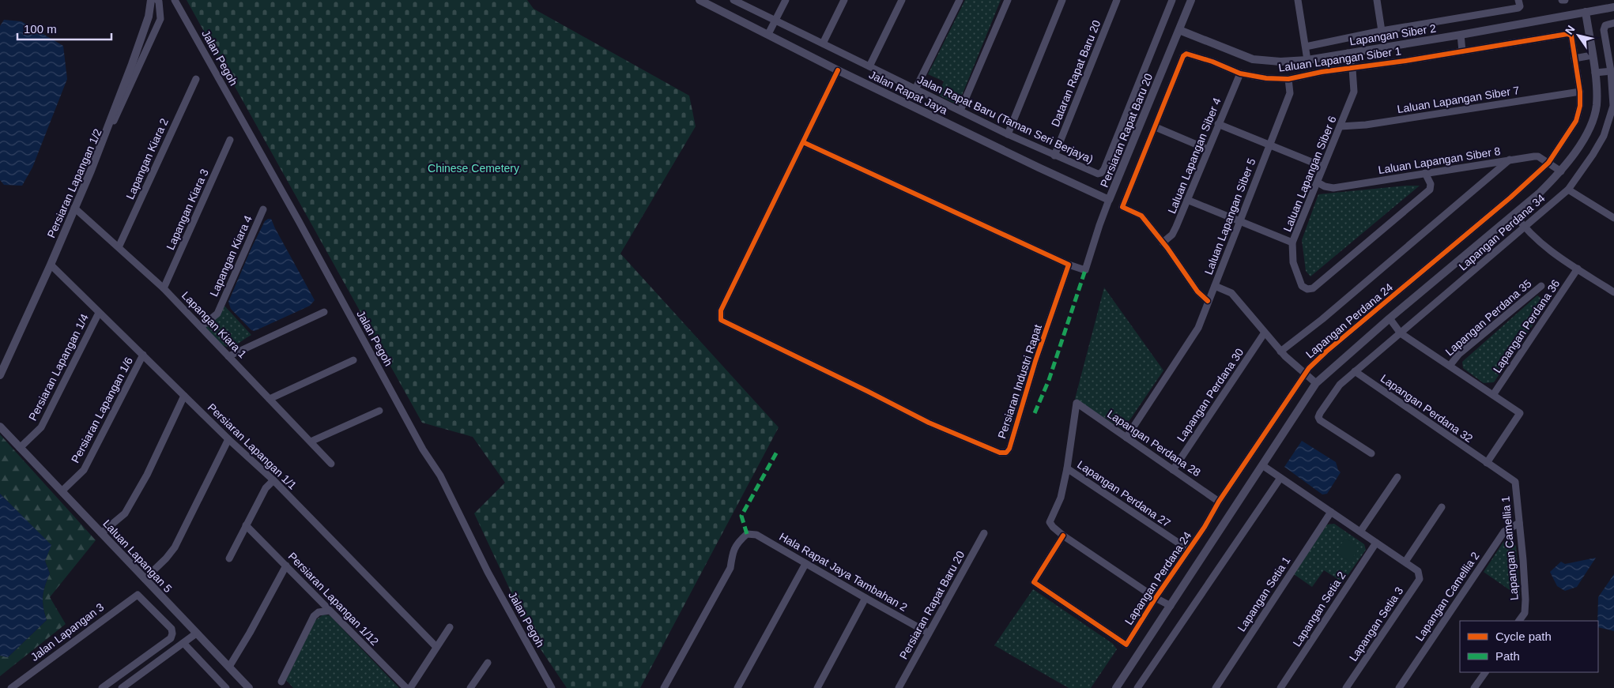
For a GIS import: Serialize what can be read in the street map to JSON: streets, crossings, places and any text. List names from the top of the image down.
{
  "streets": {
    "street": [
      "Lapangan Siber 2",
      "Jalan Pegoh",
      "Laluan Lapangan Siber 1",
      "Dataran Rapat Baru 20",
      "Jalan Rapat Jaya",
      "Laluan Lapangan Siber 7",
      "Jalan Rapat Baru (Taman Seri Berjaya)",
      "Persiaran Rapat Baru 20",
      "Laluan Lapangan Siber 4",
      "Lapangan Kiara 2",
      "Laluan Lapangan Siber 8",
      "Laluan Lapangan Siber 6",
      "Persiaran Lapangan 1/2",
      "Lapangan Kiara 3",
      "Laluan Lapangan Siber 5",
      "Lapangan Perdana 34",
      "Lapangan Kiara 4",
      "Lapangan Perdana 35",
      "Lapangan Perdana 24",
      "Lapangan Kiara 1",
      "Lapangan Perdana 36",
      "Persiaran Lapangan 1/4",
      "Persiaran Industri Rapat",
      "Lapangan Perdana 30",
      "Lapangan Perdana 32",
      "Persiaran Lapangan 1/6",
      "Lapangan Perdana 28",
      "Persiaran Lapangan 1/1",
      "Lapangan Perdana 27",
      "Lapangan Camellia 1",
      "Laluan Lapangan 5",
      "Hala Rapat Jaya Tambahan 2",
      "Lapangan Setia 1",
      "Lapangan Camellia 2",
      "Persiaran Lapangan 1/12",
      "Lapangan Setia 2",
      "Lapangan Setia 3",
      "Jalan Lapangan 3"
    ]
  },
  "crossings": [
    ["Lapangan Siber 2", "Persiaran Rapat Baru 20"],
    ["Lapangan Siber 2", "Laluan Lapangan Siber 6"],
    ["Laluan Lapangan Siber 1", "Laluan Lapangan Siber 4"],
    ["Laluan Lapangan Siber 1", "Laluan Lapangan Siber 6"],
    ["Laluan Lapangan Siber 1", "Laluan Lapangan Siber 5"],
    ["Laluan Lapangan Siber 1", "Lapangan Perdana 24"],
    ["Dataran Rapat Baru 20", "Jalan Rapat Baru (Taman Seri Berjaya)"],
    ["Jalan Rapat Jaya", "Persiaran Rapat Baru 20"],
    ["Jalan Rapat Jaya", "Persiaran Industri Rapat"],
    ["Laluan Lapangan Siber 7", "Laluan Lapangan Siber 6"],
    ["Laluan Lapangan Siber 7", "Lapangan Perdana 24"],
    ["Persiaran Rapat Baru 20", "Persiaran Industri Rapat"],
    ["Persiaran Rapat Baru 20", "Hala Rapat Jaya Tambahan 2"],
    ["Lapangan Kiara 2", "Lapangan Kiara 1"],
    ["Laluan Lapangan Siber 8", "Laluan Lapangan Siber 6"],
    ["Laluan Lapangan Siber 8", "Lapangan Perdana 24"],
    ["Persiaran Lapangan 1/2", "Lapangan Kiara 1"],
    ["Persiaran Lapangan 1/2", "Persiaran Lapangan 1/1"],
    ["Lapangan Kiara 3", "Lapangan Kiara 1"],
    ["Laluan Lapangan Siber 5", "Lapangan Perdana 28"],
    ["Lapangan Perdana 34", "Lapangan Perdana 32"],
    ["Lapangan Kiara 4", "Lapangan Kiara 1"],
    ["Lapangan Perdana 24", "Lapangan Perdana 28"],
    ["Lapangan Perdana 24", "Lapangan Perdana 27"],
    ["Persiaran Lapangan 1/4", "Persiaran Lapangan 1/1"],
    ["Persiaran Lapangan 1/4", "Laluan Lapangan 5"],
    ["Lapangan Perdana 30", "Lapangan Perdana 28"],
    ["Lapangan Perdana 32", "Lapangan Camellia 1"],
    ["Persiaran Lapangan 1/6", "Persiaran Lapangan 1/1"],
    ["Persiaran Lapangan 1/6", "Laluan Lapangan 5"],
    ["Lapangan Perdana 28", "Lapangan Perdana 27"],
    ["Lapangan Camellia 1", "Lapangan Camellia 2"]
  ],
  "parks": ["Chinese Cemetery"],
  "legend": ["Cycle path", "Path"],
  "scale_bar": "100 m",
  "north": "top left"
}
